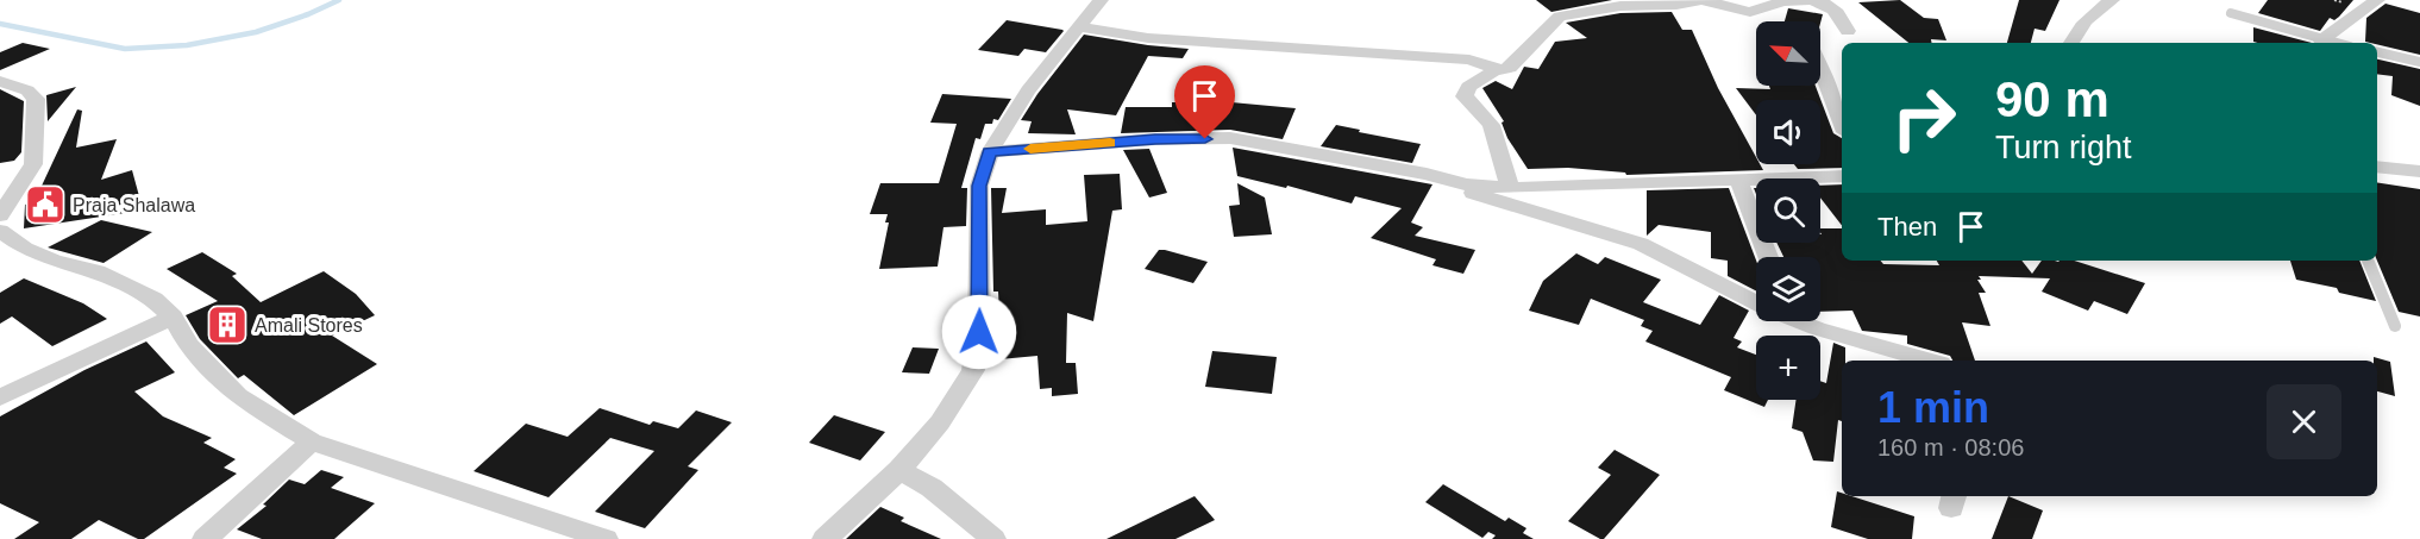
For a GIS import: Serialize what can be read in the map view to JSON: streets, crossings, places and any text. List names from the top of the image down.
{
  "places": {
    "public building": ["Praja Shalawa"],
    "building": ["Amali Stores"]
  },
  "north": "top left",
  "page": {
    "map_buttons": "+",
    "turn": ["90 m", "Turn right"],
    "then": "Then",
    "heading": ["1 min", "160 m · 08:06"]
  }
}
